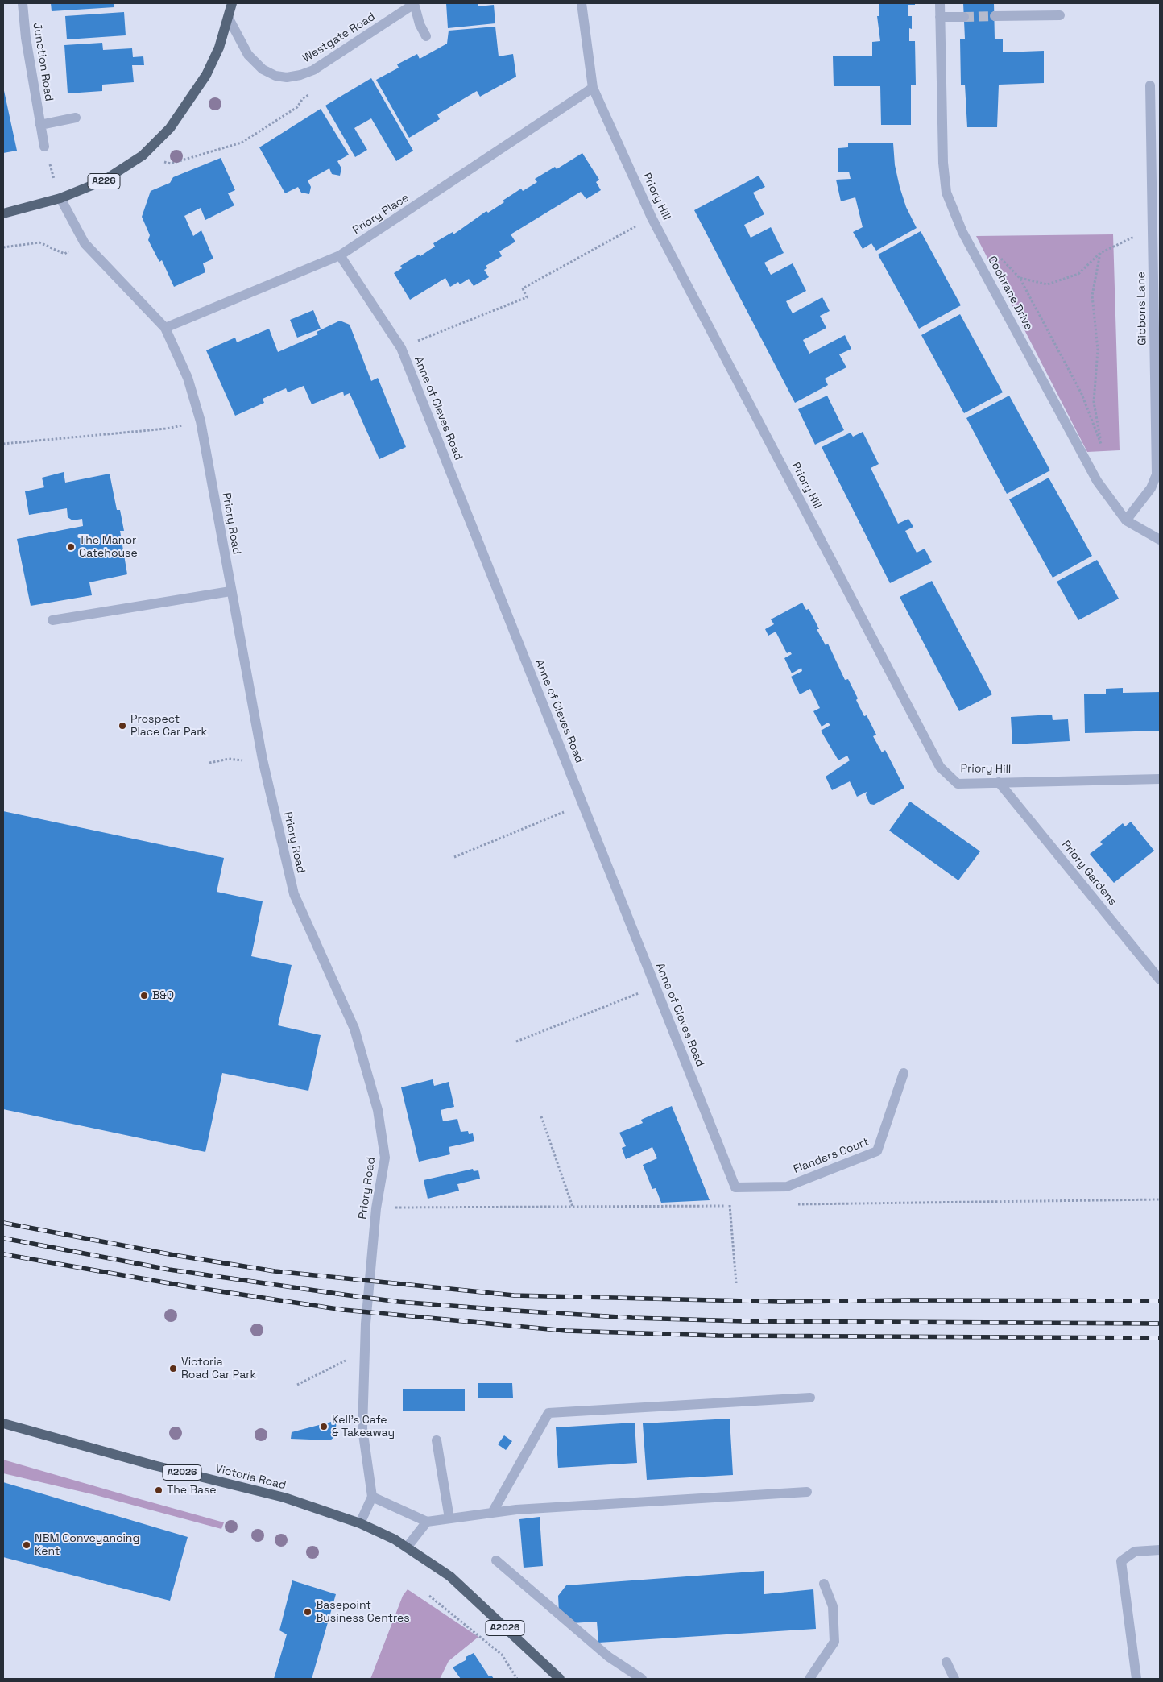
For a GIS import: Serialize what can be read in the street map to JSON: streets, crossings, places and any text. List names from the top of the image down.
{
  "streets": {
    "main road": ["A226", "A2026", "Victoria Road"],
    "street": [
      "Westgate Road",
      "Junction Road",
      "Priory Hill",
      "Priory Place",
      "Cochrane Drive",
      "Gibbons Lane",
      "Anne of Cleves Road",
      "Priory Road",
      "Priory Gardens",
      "Flanders Court"
    ]
  },
  "crossings": [
    ["A226", "Priory Road"],
    ["Priory Hill", "Priory Place"],
    ["Priory Hill", "Priory Gardens"],
    ["Priory Place", "Anne of Cleves Road"],
    ["Priory Place", "Priory Road"],
    ["Cochrane Drive", "Gibbons Lane"],
    ["Anne of Cleves Road", "Flanders Court"],
    ["A2026", "Victoria Road"]
  ],
  "places": [
    "The Manor Gatehouse",
    "Prospect Place Car Park",
    "B&Q",
    "Victoria Road Car Park",
    "Kell's Cafe & Takeaway",
    "The Base",
    "NBM Conveyancing Kent",
    "Basepoint Business Centres"
  ]
}
